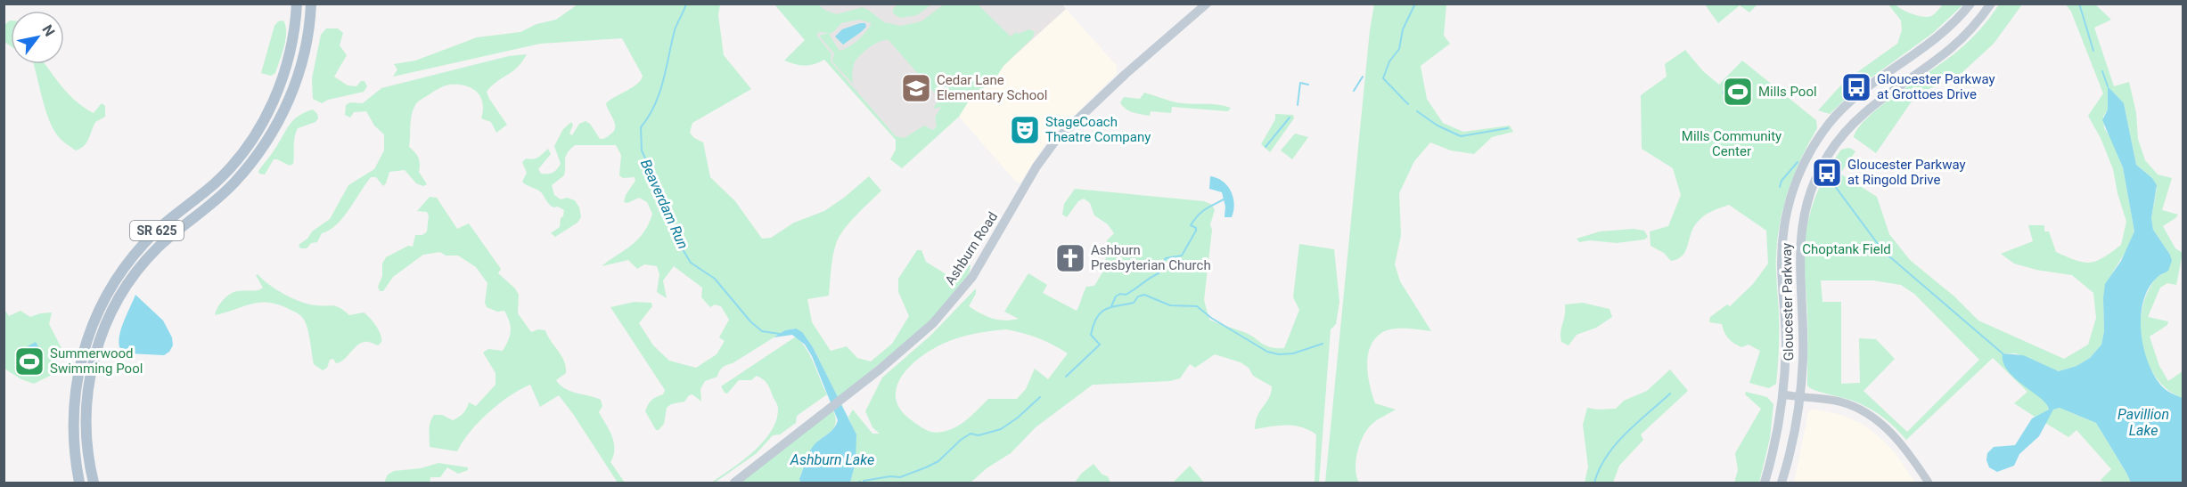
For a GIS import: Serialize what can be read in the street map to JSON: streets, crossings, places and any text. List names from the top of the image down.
{
  "streets": {
    "main road": ["SR 625", "Ashburn Road", "Gloucester Parkway"]
  },
  "water": ["Beaverdam Run", "Pavillion Lake", "Ashburn Lake"],
  "parks": ["Mills Community Center", "Choptank Field"],
  "places": {
    "bus stop": ["Gloucester Parkway at Grottoes Drive", "Gloucester Parkway at Ringold Drive"],
    "school or university": ["Cedar Lane Elementary School"],
    "sports": ["Mills Pool", "Summerwood Swimming Pool"],
    "theatre": ["StageCoach Theatre Company"],
    "church": ["Ashburn Presbyterian Church"]
  },
  "north": "top right"
}
